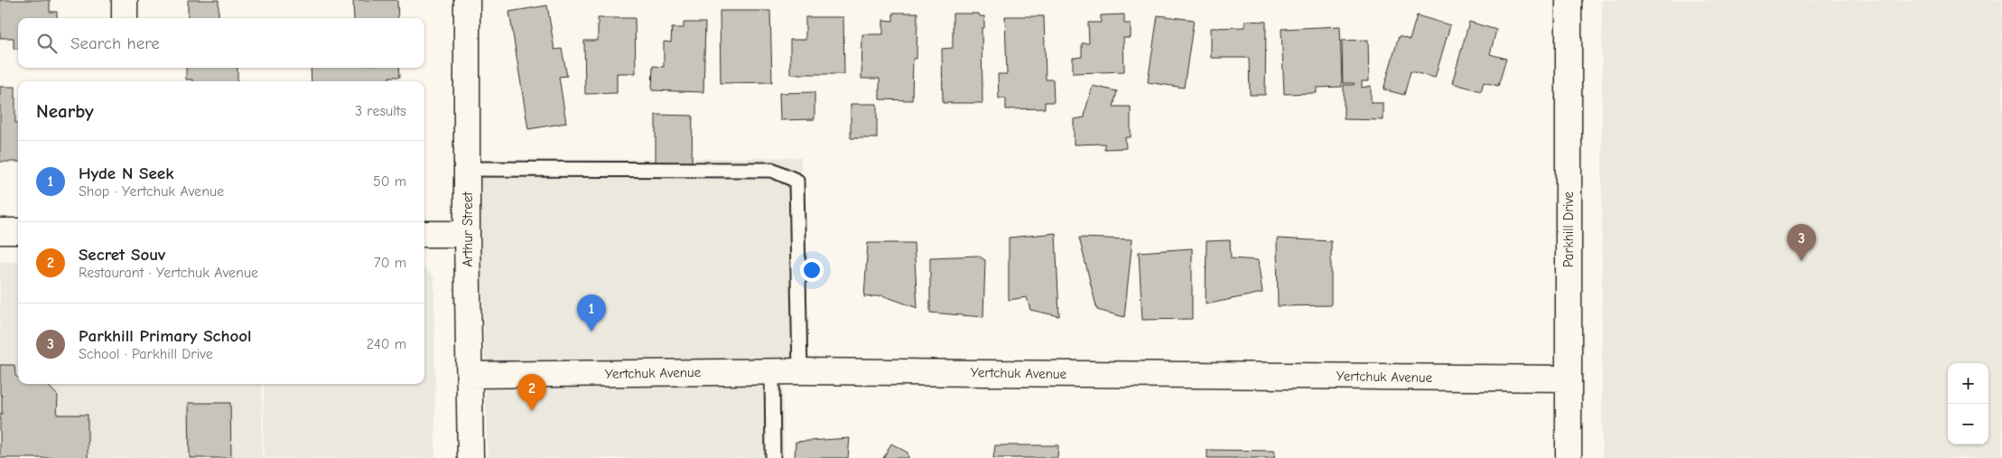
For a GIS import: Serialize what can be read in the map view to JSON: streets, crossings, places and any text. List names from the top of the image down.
{
  "streets": {
    "street": ["Arthur Street", "Parkhill Drive", "Yertchuk Avenue"]
  },
  "crossings": [
    ["Arthur Street", "Yertchuk Avenue"],
    ["Parkhill Drive", "Yertchuk Avenue"]
  ],
  "page": {
    "search": "Search here",
    "heading": ["Nearby", "3 results"],
    "list": [
      {
        "mark": "1",
        "name": "Hyde N Seek",
        "note": "Shop · Yertchuk Avenue",
        "value": "50 m"
      },
      {
        "mark": "2",
        "name": "Secret Souv",
        "note": "Restaurant · Yertchuk Avenue",
        "value": "70 m"
      },
      {
        "mark": "3",
        "name": "Parkhill Primary School",
        "note": "School · Parkhill Drive",
        "value": "240 m"
      }
    ],
    "pins": ["3", "1", "2"],
    "map_buttons": ["+", "−"]
  }
}
